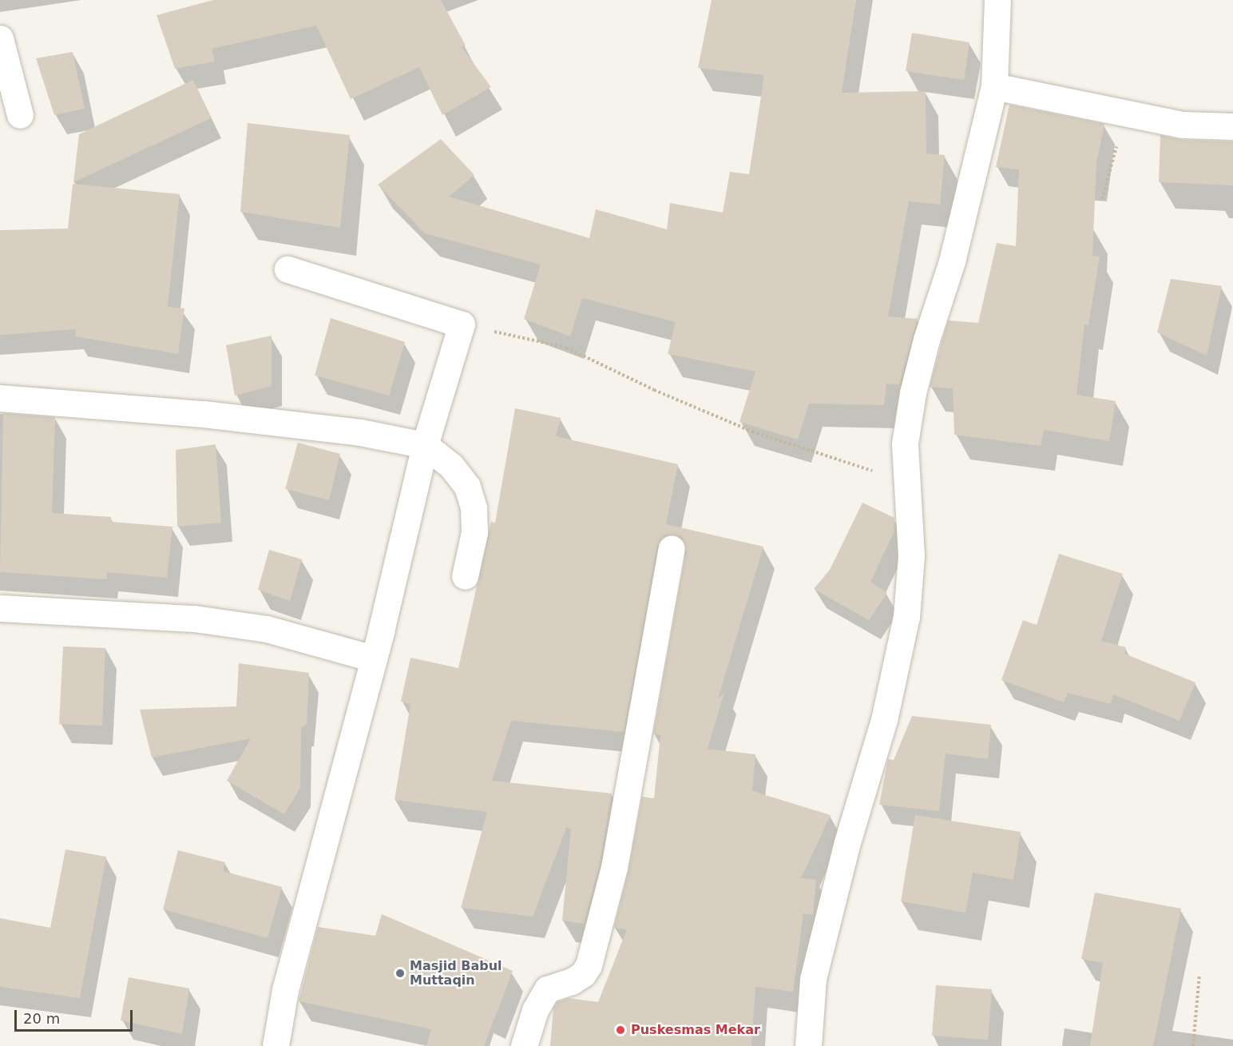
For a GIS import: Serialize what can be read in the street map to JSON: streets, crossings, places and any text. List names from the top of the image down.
{
  "places": ["Masjid Babul Muttaqin", "Puskesmas Mekar"],
  "scale_bar": "20 m"
}
